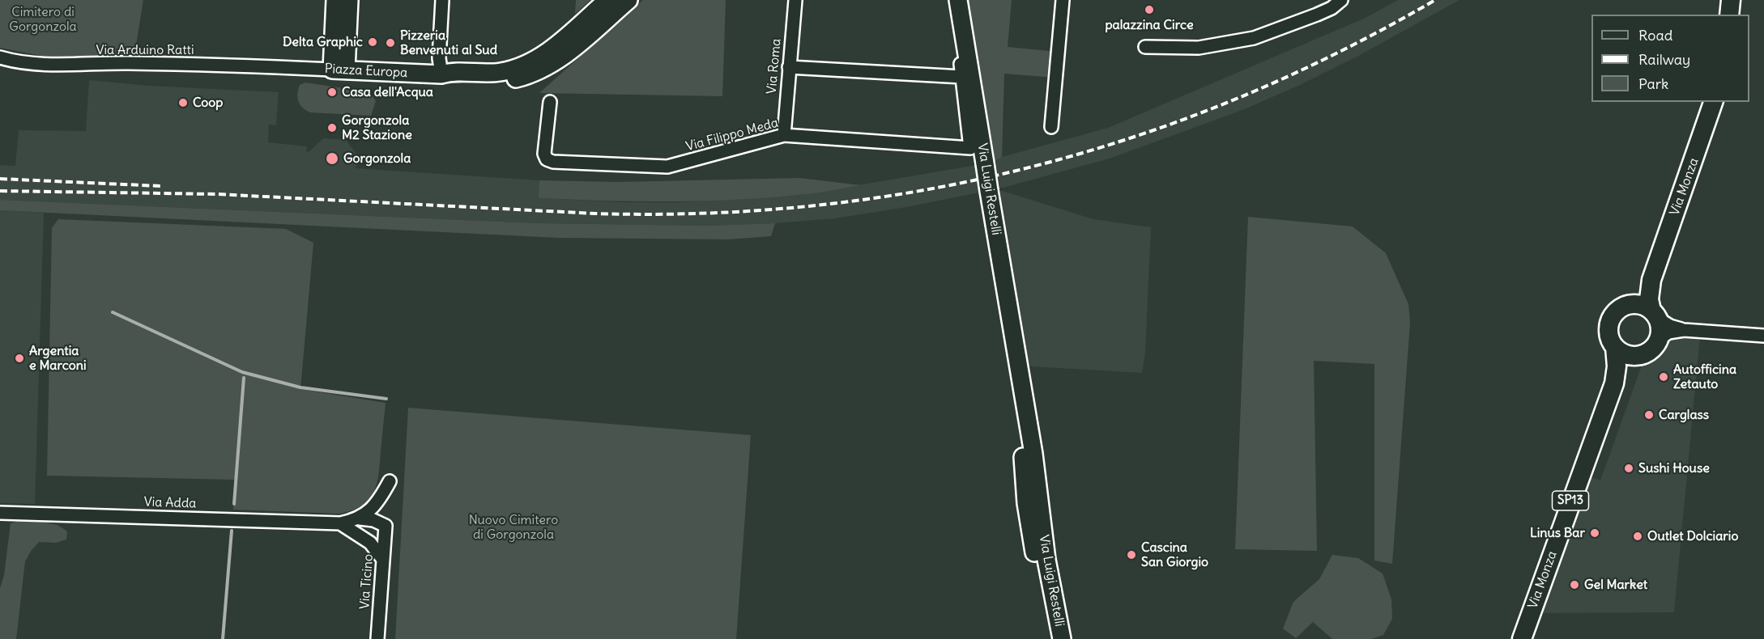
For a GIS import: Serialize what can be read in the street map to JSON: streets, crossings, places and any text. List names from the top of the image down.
{
  "streets": {
    "main road": ["Via Monza", "SP13"],
    "street": [
      "Via Arduino Ratti",
      "Via Roma",
      "Piazza Europa",
      "Via Filippo Meda",
      "Via Luigi Restelli",
      "Via Adda",
      "Via Ticino"
    ]
  },
  "crossings": [
    ["Via Arduino Ratti", "Piazza Europa"],
    ["Via Roma", "Via Filippo Meda"],
    ["Via Adda", "Via Ticino"]
  ],
  "parks": ["Cimitero di Gorgonzola", "Nuovo Cimitero di Gorgonzola"],
  "places": [
    "palazzina Circe",
    "Delta Graphic",
    "Pizzeria Benvenuti al Sud",
    "Casa dell'Acqua",
    "Coop",
    "Gorgonzola M2 Stazione",
    "Gorgonzola",
    "Argentia e Marconi",
    "Autofficina Zetauto",
    "Carglass",
    "Sushi House",
    "Linus Bar",
    "Outlet Dolciario",
    "Cascina San Giorgio",
    "Gel Market"
  ],
  "legend": ["Road", "Railway", "Park"]
}
